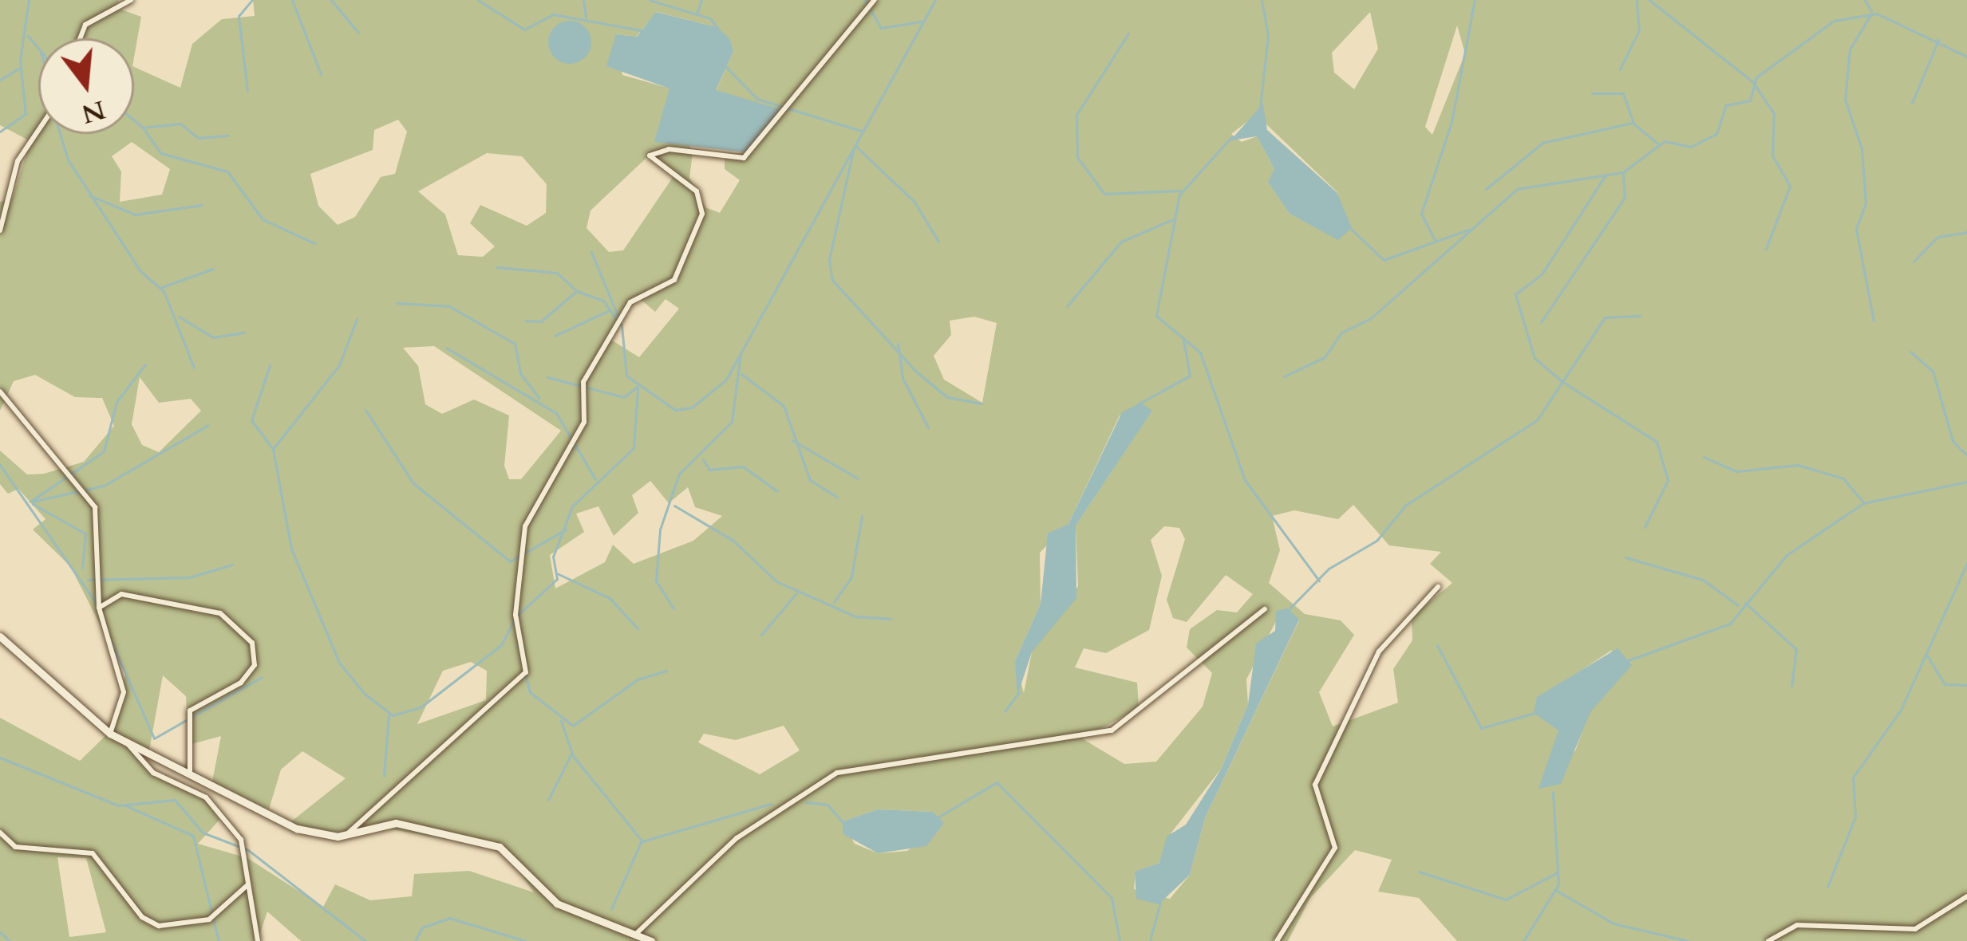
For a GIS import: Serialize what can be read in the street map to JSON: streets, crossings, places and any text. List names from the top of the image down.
{
  "north": "bottom"
}
